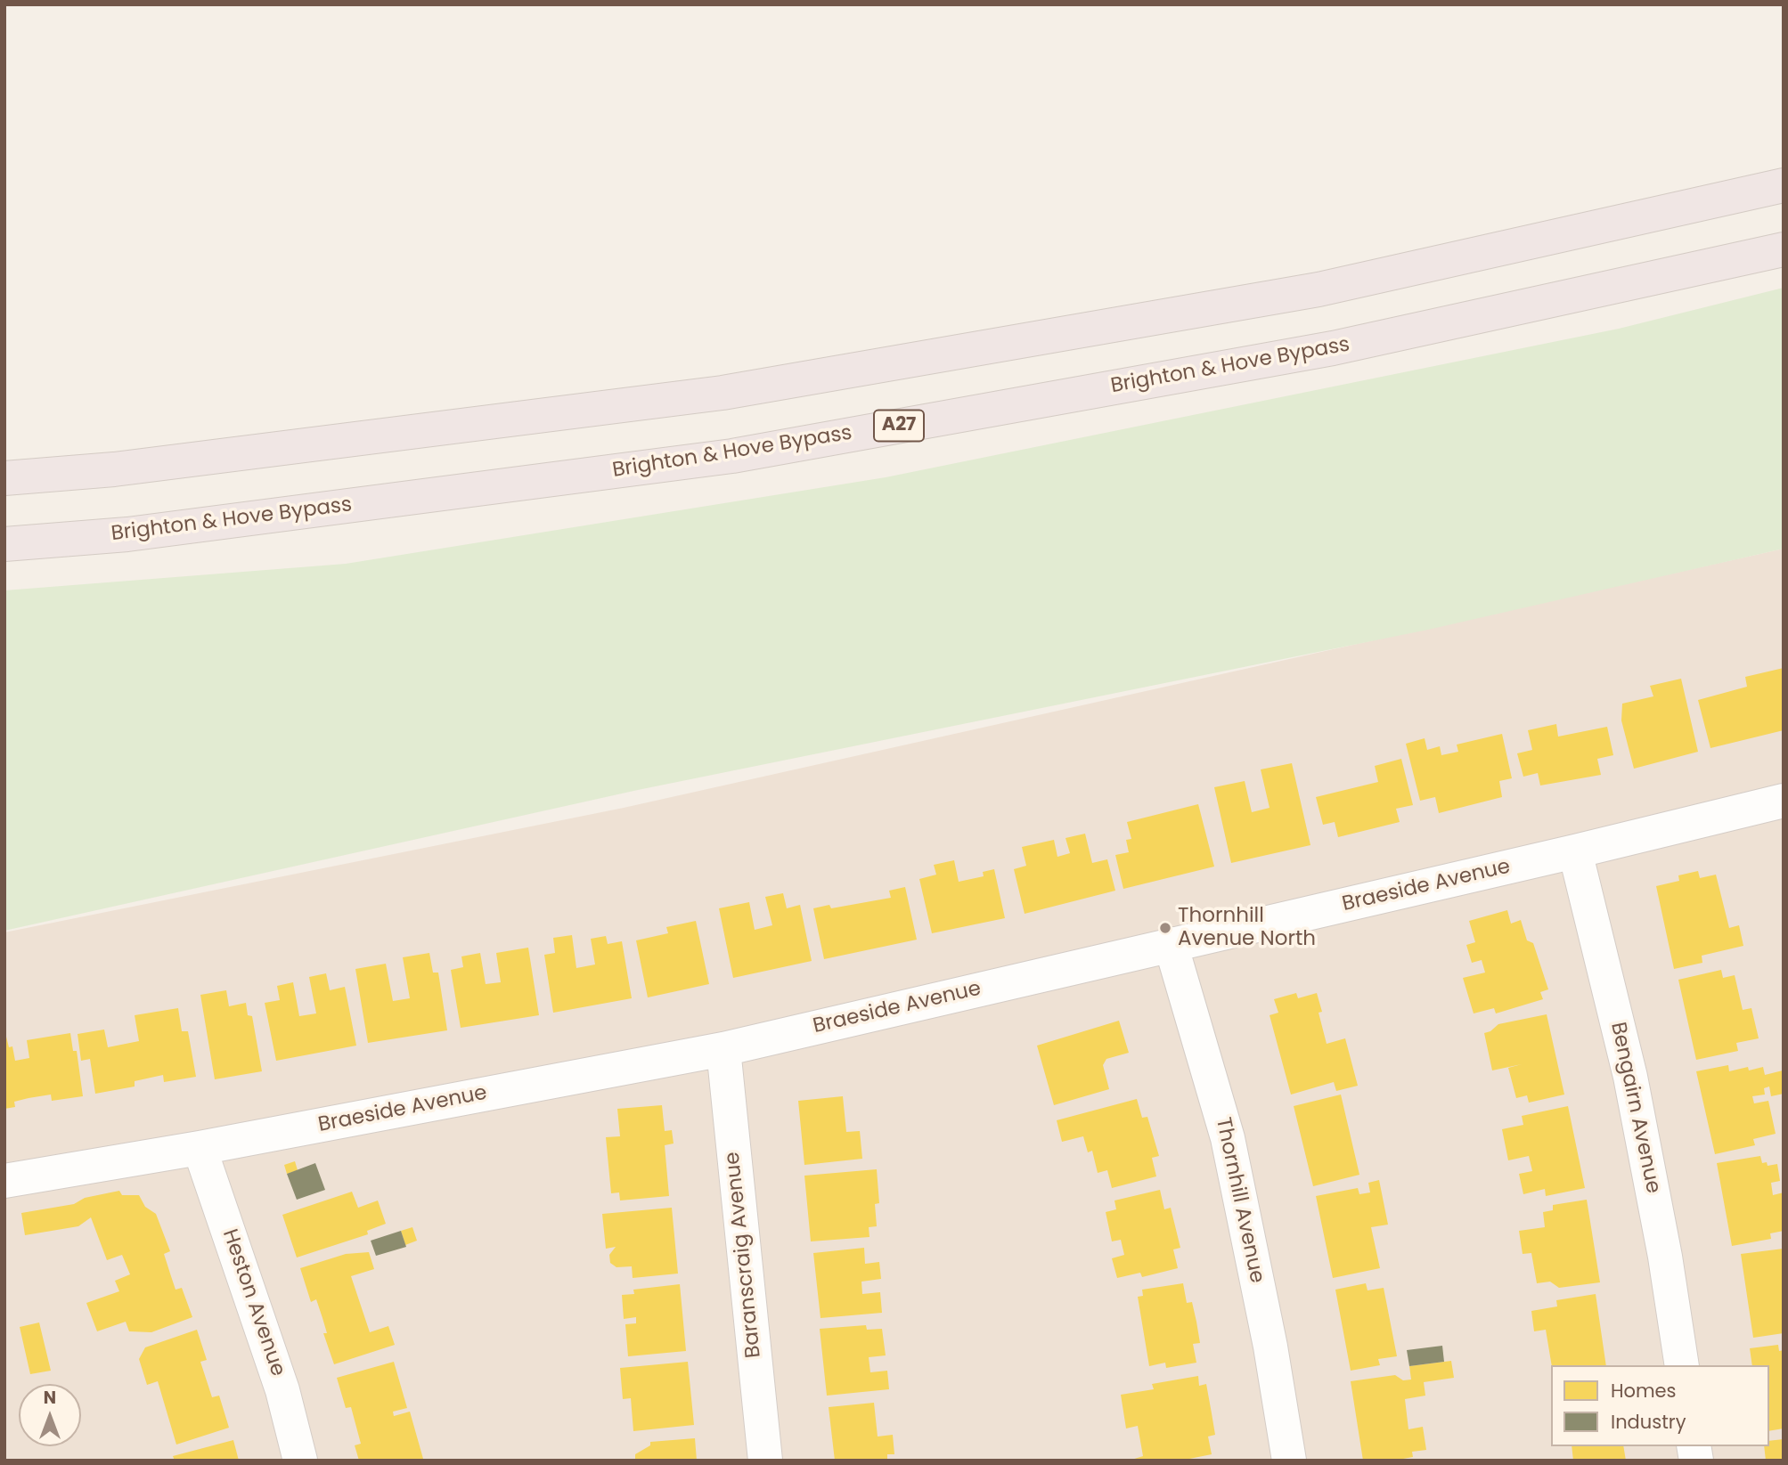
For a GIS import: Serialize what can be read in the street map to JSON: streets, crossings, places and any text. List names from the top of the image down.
{
  "streets": {
    "highway": ["Brighton & Hove Bypass", "A27"],
    "street": [
      "Braeside Avenue",
      "Bengairn Avenue",
      "Thornhill Avenue",
      "Baranscraig Avenue",
      "Heston Avenue"
    ]
  },
  "crossings": [
    ["Braeside Avenue", "Bengairn Avenue"],
    ["Braeside Avenue", "Thornhill Avenue"],
    ["Braeside Avenue", "Baranscraig Avenue"],
    ["Braeside Avenue", "Heston Avenue"]
  ],
  "places": ["Thornhill Avenue North"],
  "legend": ["Homes", "Industry"],
  "north": "top"
}
